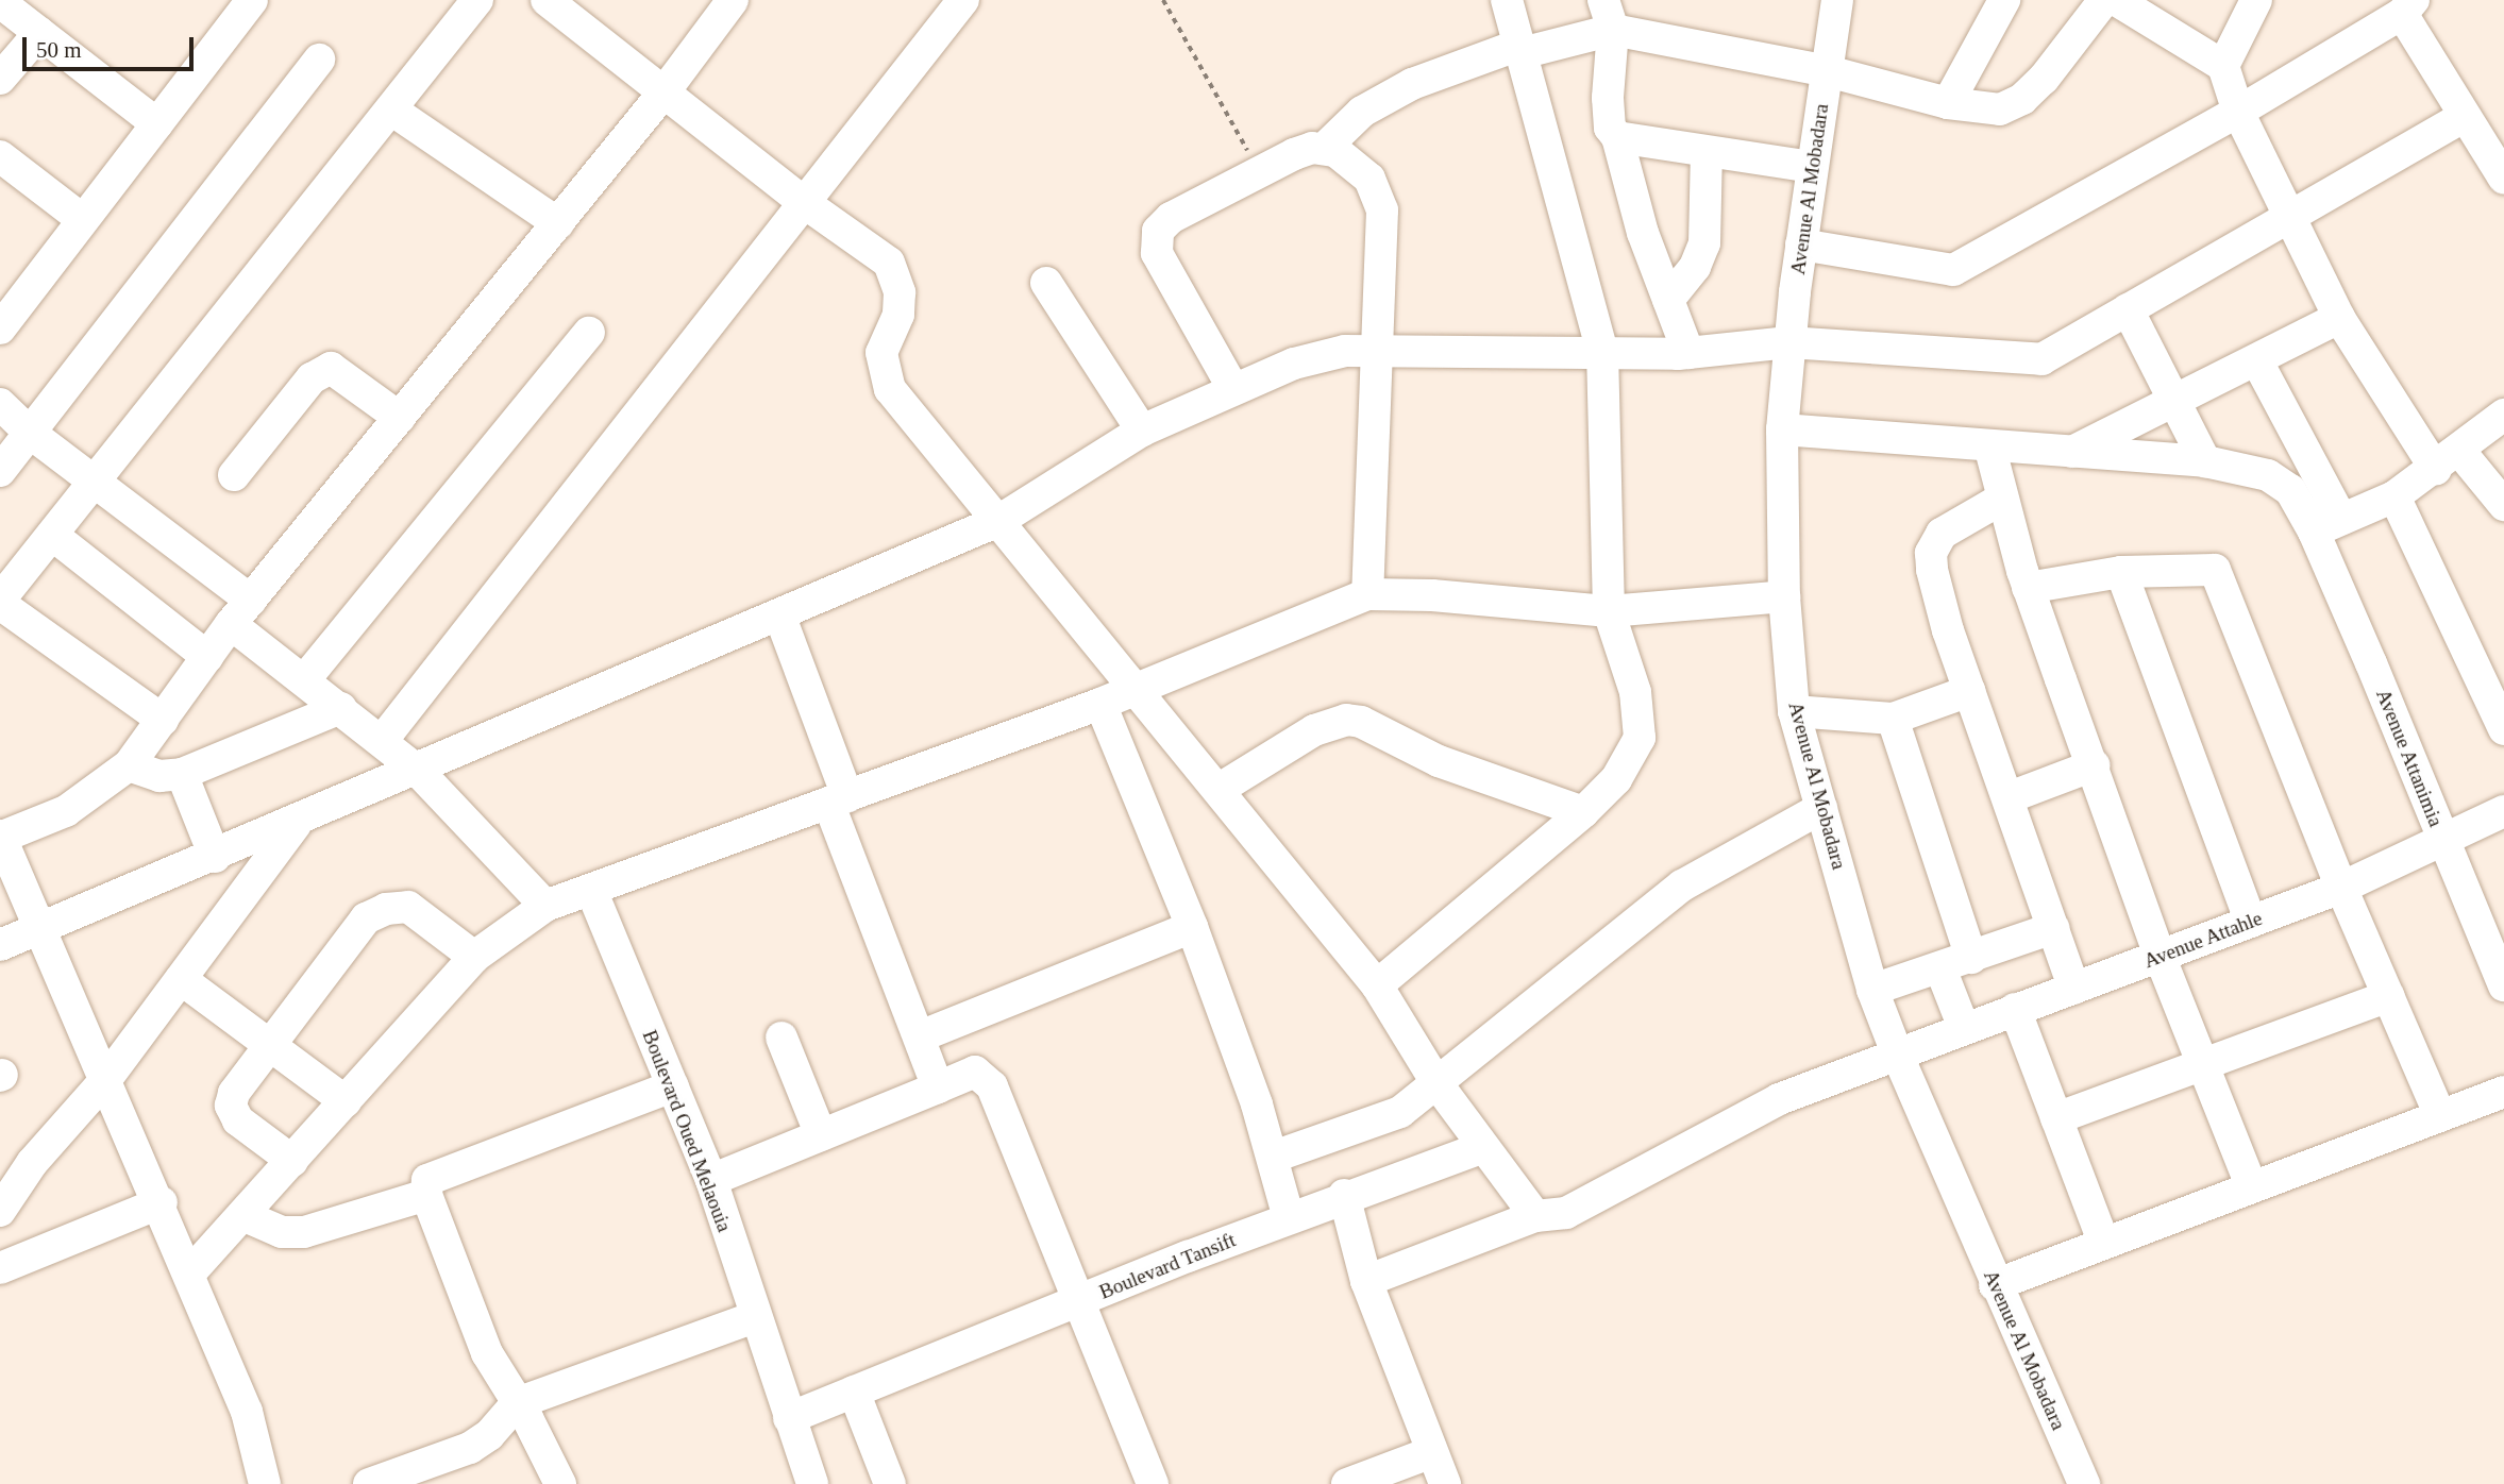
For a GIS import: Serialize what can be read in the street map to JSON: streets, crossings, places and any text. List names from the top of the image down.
{
  "streets": {
    "street": [
      "Avenue Al Mobadara",
      "Avenue Attanimia",
      "Avenue Attahle",
      "Boulevard Oued Melaouia",
      "Boulevard Tansift"
    ]
  },
  "crossings": [
    ["Avenue Al Mobadara", "Avenue Attahle"],
    ["Avenue Attanimia", "Avenue Attahle"],
    ["Boulevard Oued Melaouia", "Boulevard Tansift"]
  ],
  "scale_bar": "50 m"
}
